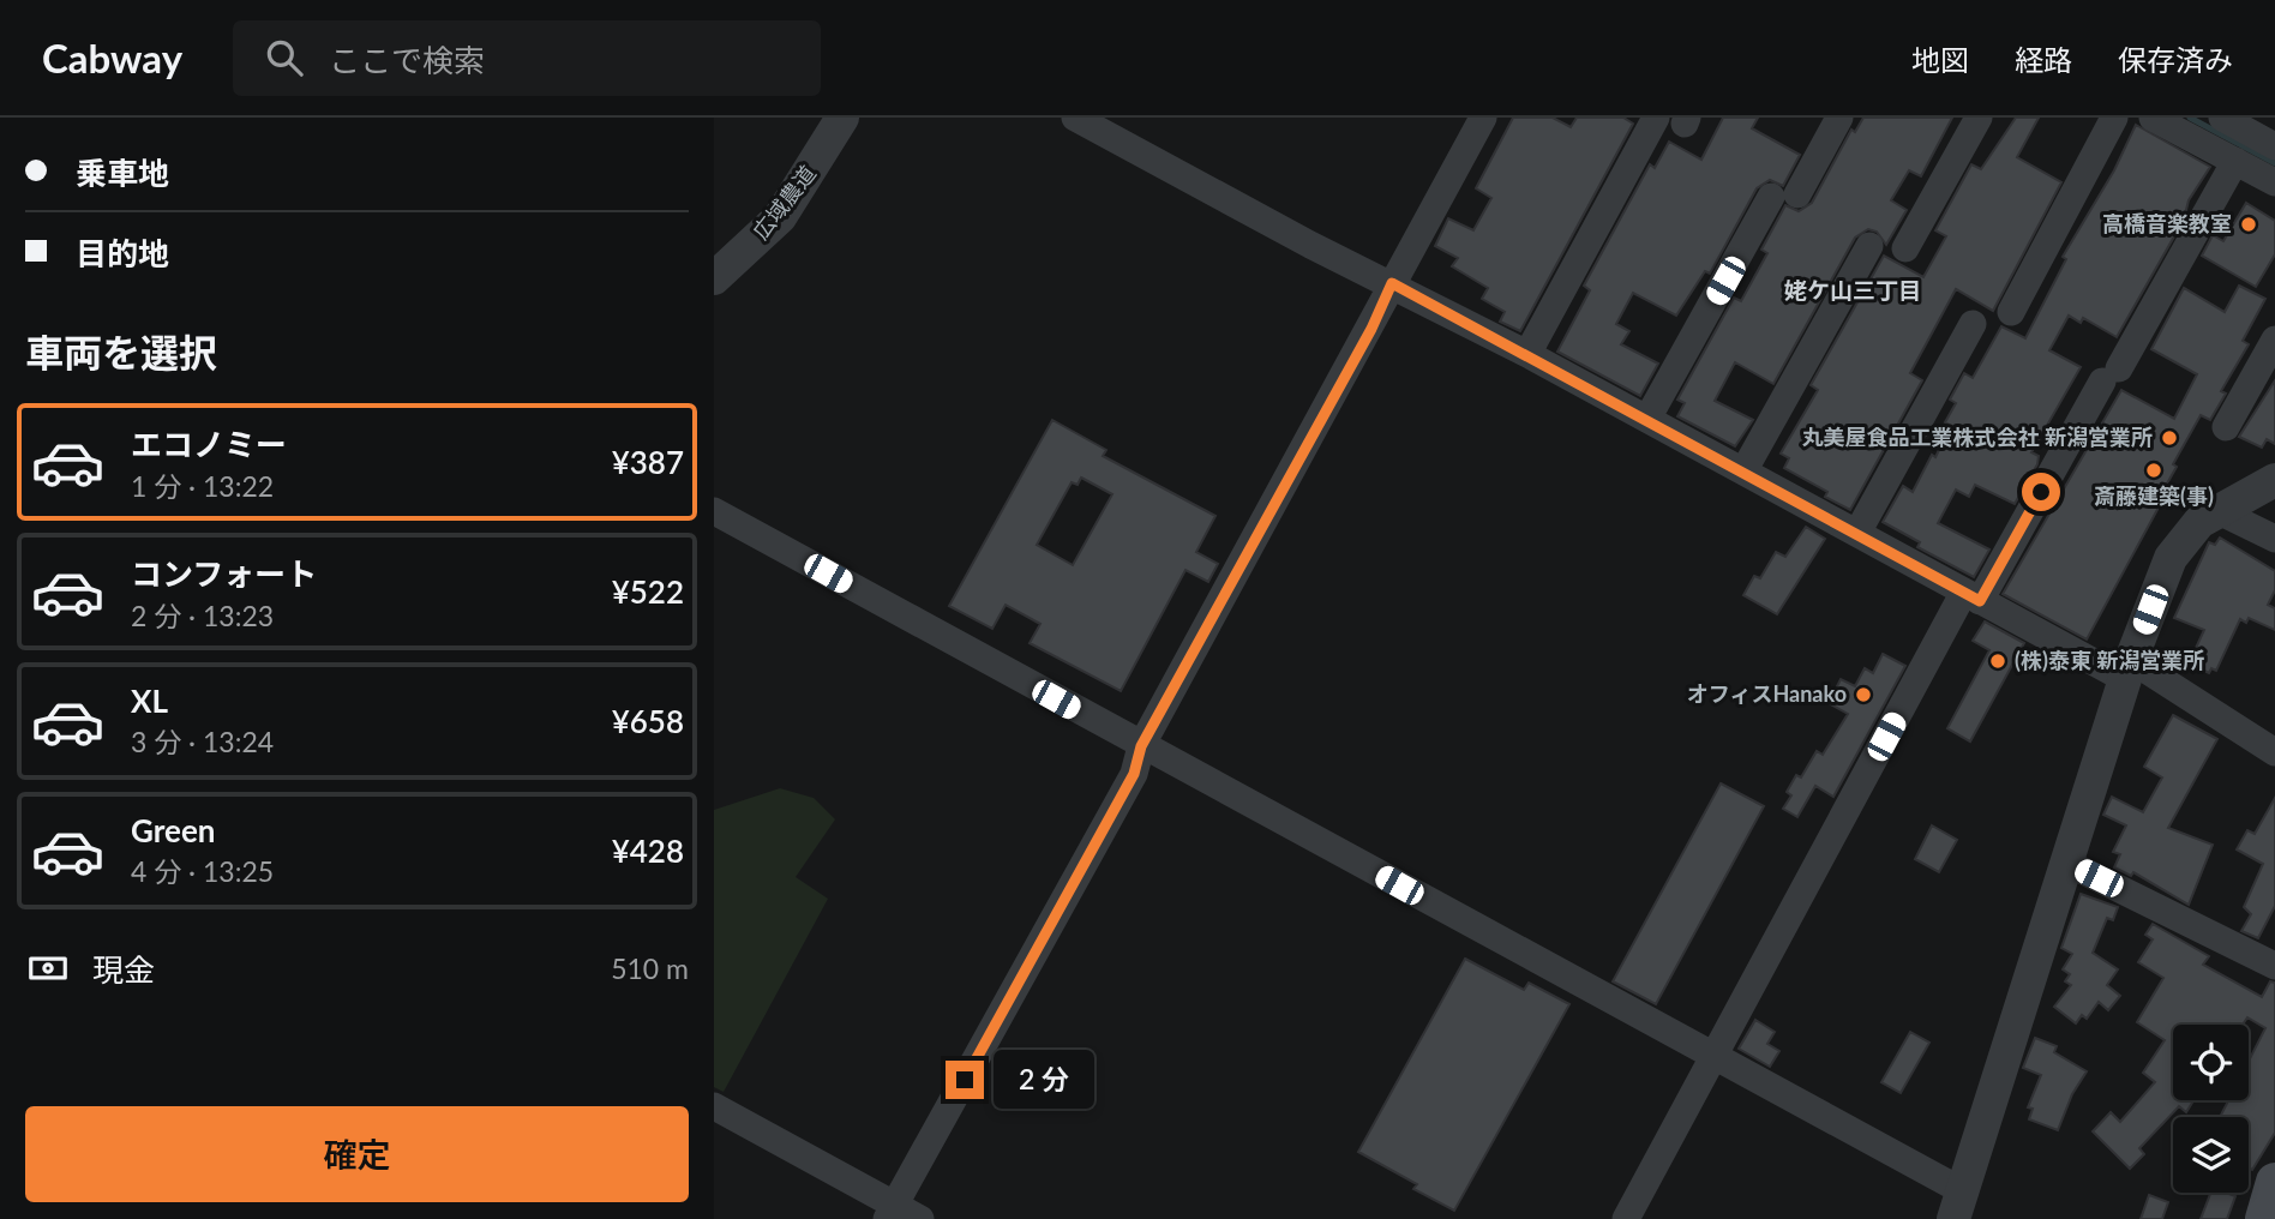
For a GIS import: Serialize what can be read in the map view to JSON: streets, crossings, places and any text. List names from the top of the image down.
{
  "streets": {
    "street": ["広域農道"]
  },
  "districts": ["姥ケ山三丁目"],
  "places": [
    "高橋音楽教室",
    "丸美屋食品工業株式会社 新潟営業所",
    "斎藤建築(事)",
    "(株)泰東 新潟営業所",
    "オフィスHanako"
  ],
  "page": {
    "header": "Cabway",
    "search": "ここで検索",
    "nav": ["地図", "経路", "保存済み"],
    "banner": ["乗車地", "目的地"],
    "heading": "車両を選択",
    "list": [
      {
        "name": "エコノミー",
        "note": "1 分 · 13:22",
        "value": "¥387"
      },
      {
        "name": "コンフォート",
        "note": "2 分 · 13:23",
        "value": "¥522"
      },
      {
        "name": "XL",
        "note": "3 分 · 13:24",
        "value": "¥658"
      },
      {
        "name": "Green",
        "note": "4 分 · 13:25",
        "value": "¥428"
      }
    ],
    "pay": ["現金", "510 m"],
    "bubble": "2 分",
    "buttons": "確定"
  }
}
